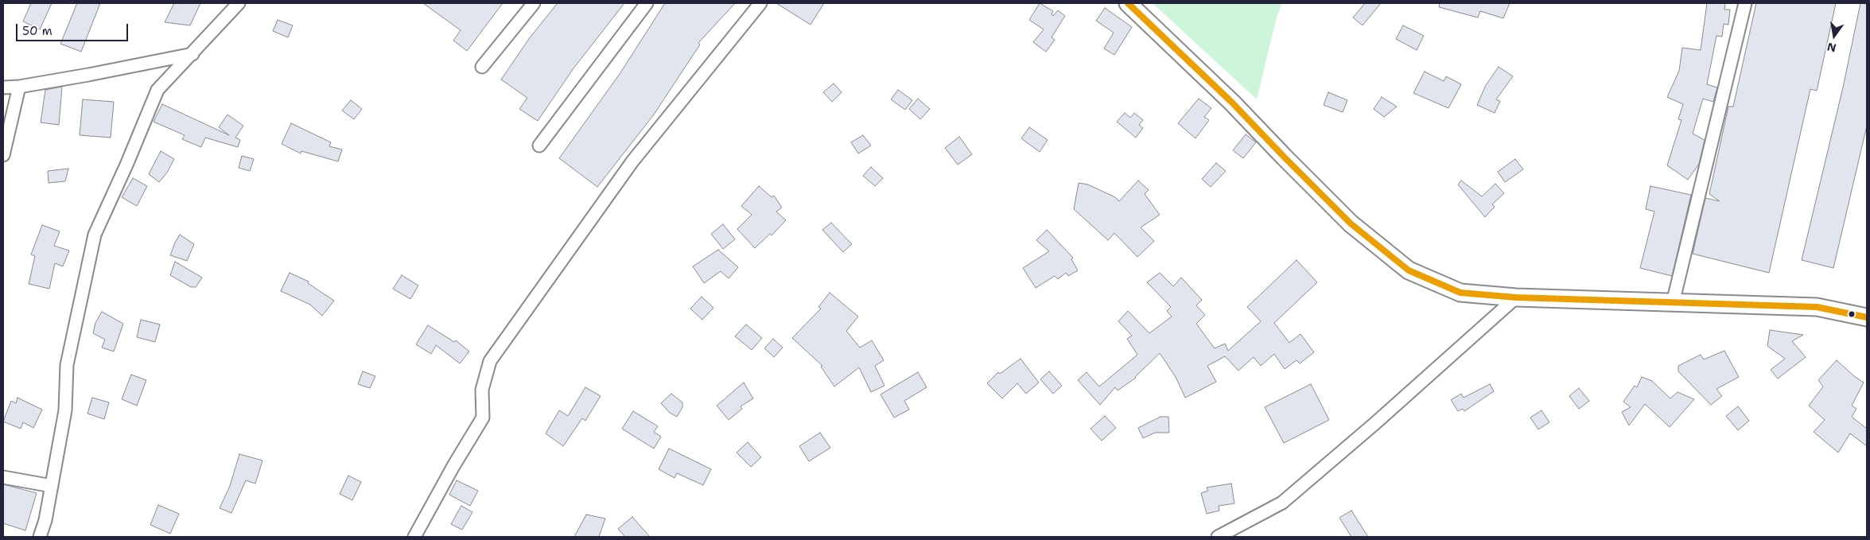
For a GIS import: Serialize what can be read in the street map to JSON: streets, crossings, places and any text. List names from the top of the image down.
{
  "scale_bar": "50 m",
  "north": "bottom"
}
